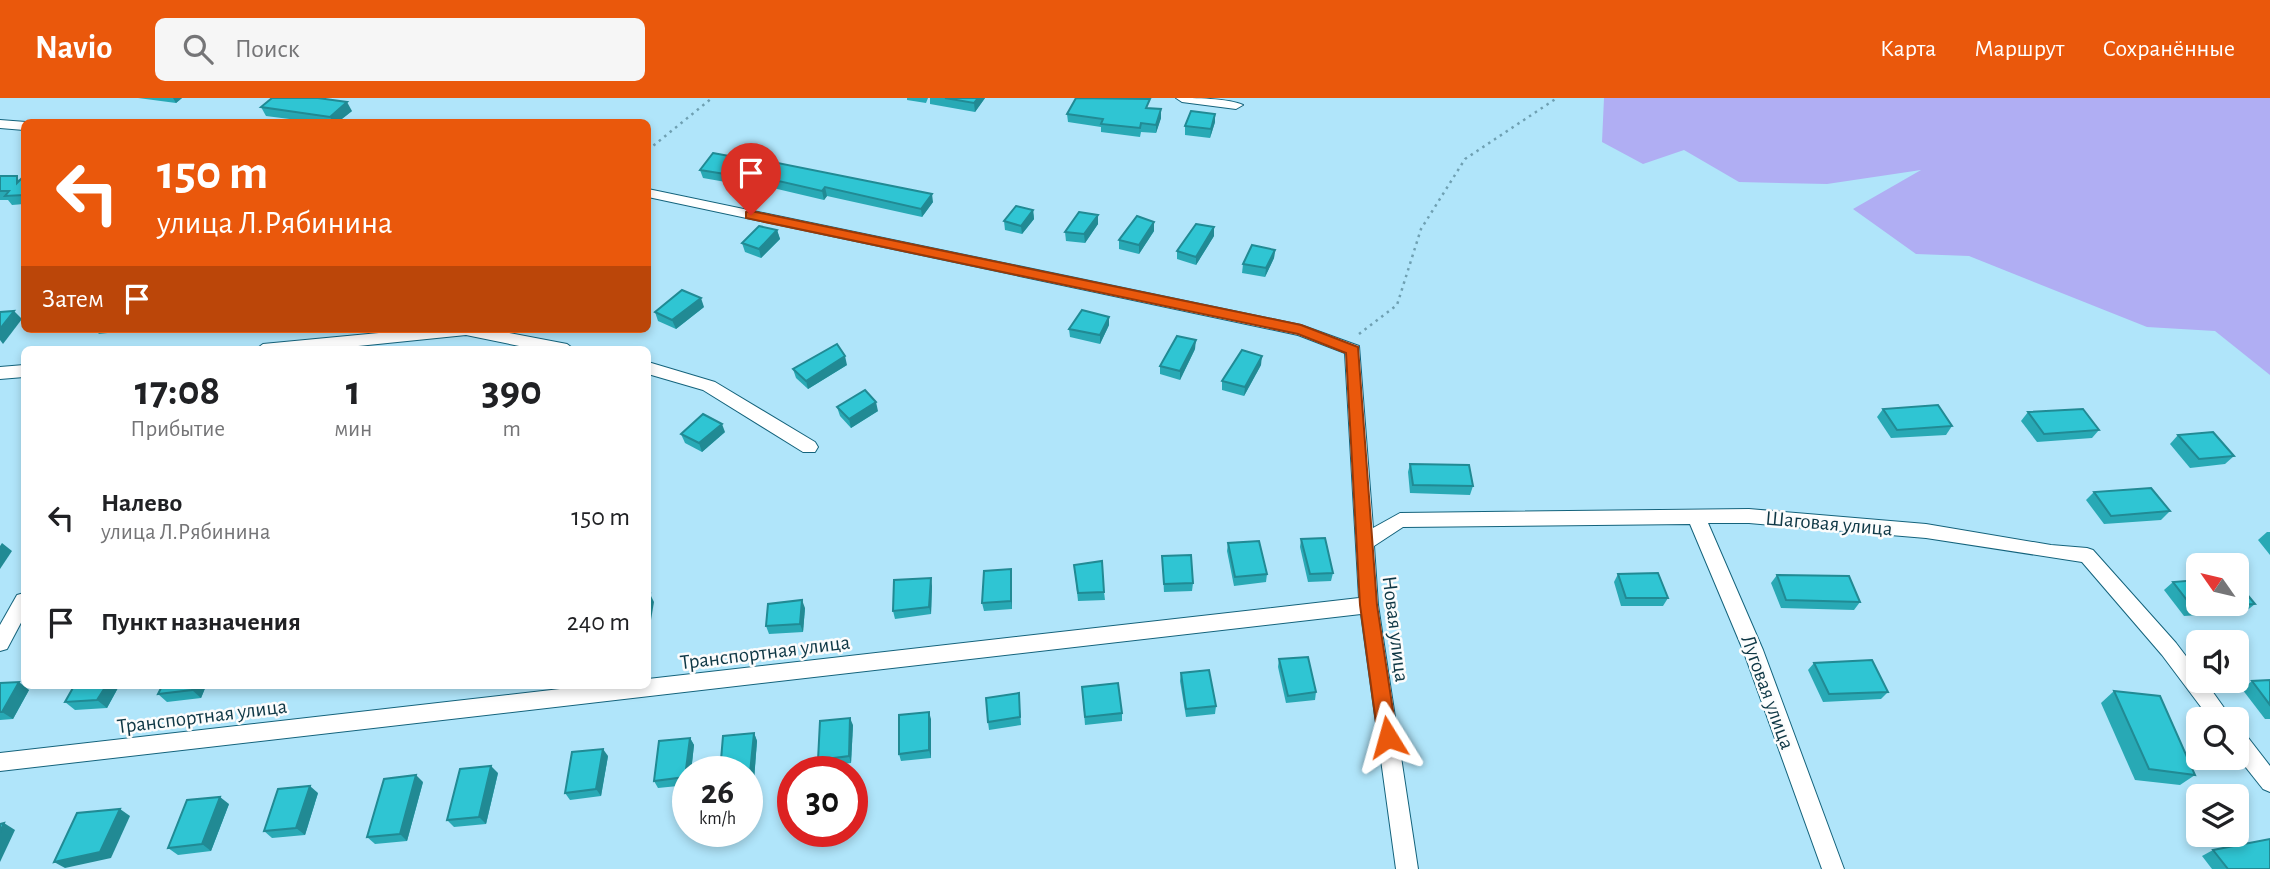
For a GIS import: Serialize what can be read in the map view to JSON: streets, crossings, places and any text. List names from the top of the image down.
{
  "streets": {
    "street": [
      "Шаговая улица",
      "Новая улица",
      "Транспортная улица",
      "Луговая улица"
    ]
  },
  "crossings": [
    ["Шаговая улица", "Новая улица"],
    ["Шаговая улица", "Луговая улица"],
    ["Новая улица", "Транспортная улица"]
  ],
  "north": "top left",
  "page": {
    "header": "Navio",
    "search": "Поиск",
    "nav": ["Карта", "Маршрут", "Сохранённые"],
    "turn": ["150 m", "улица Л.Рябинина"],
    "then": "Затем",
    "eta": [
      "17:08",
      "Прибытие",
      "1",
      "мин",
      "390",
      "m"
    ],
    "list": [
      {
        "name": "Налево",
        "note": "улица Л.Рябинина",
        "value": "150 m"
      },
      {
        "name": "Пункт назначения",
        "value": "240 m"
      }
    ],
    "speed": "26 km/h",
    "limit": "30"
  }
}
